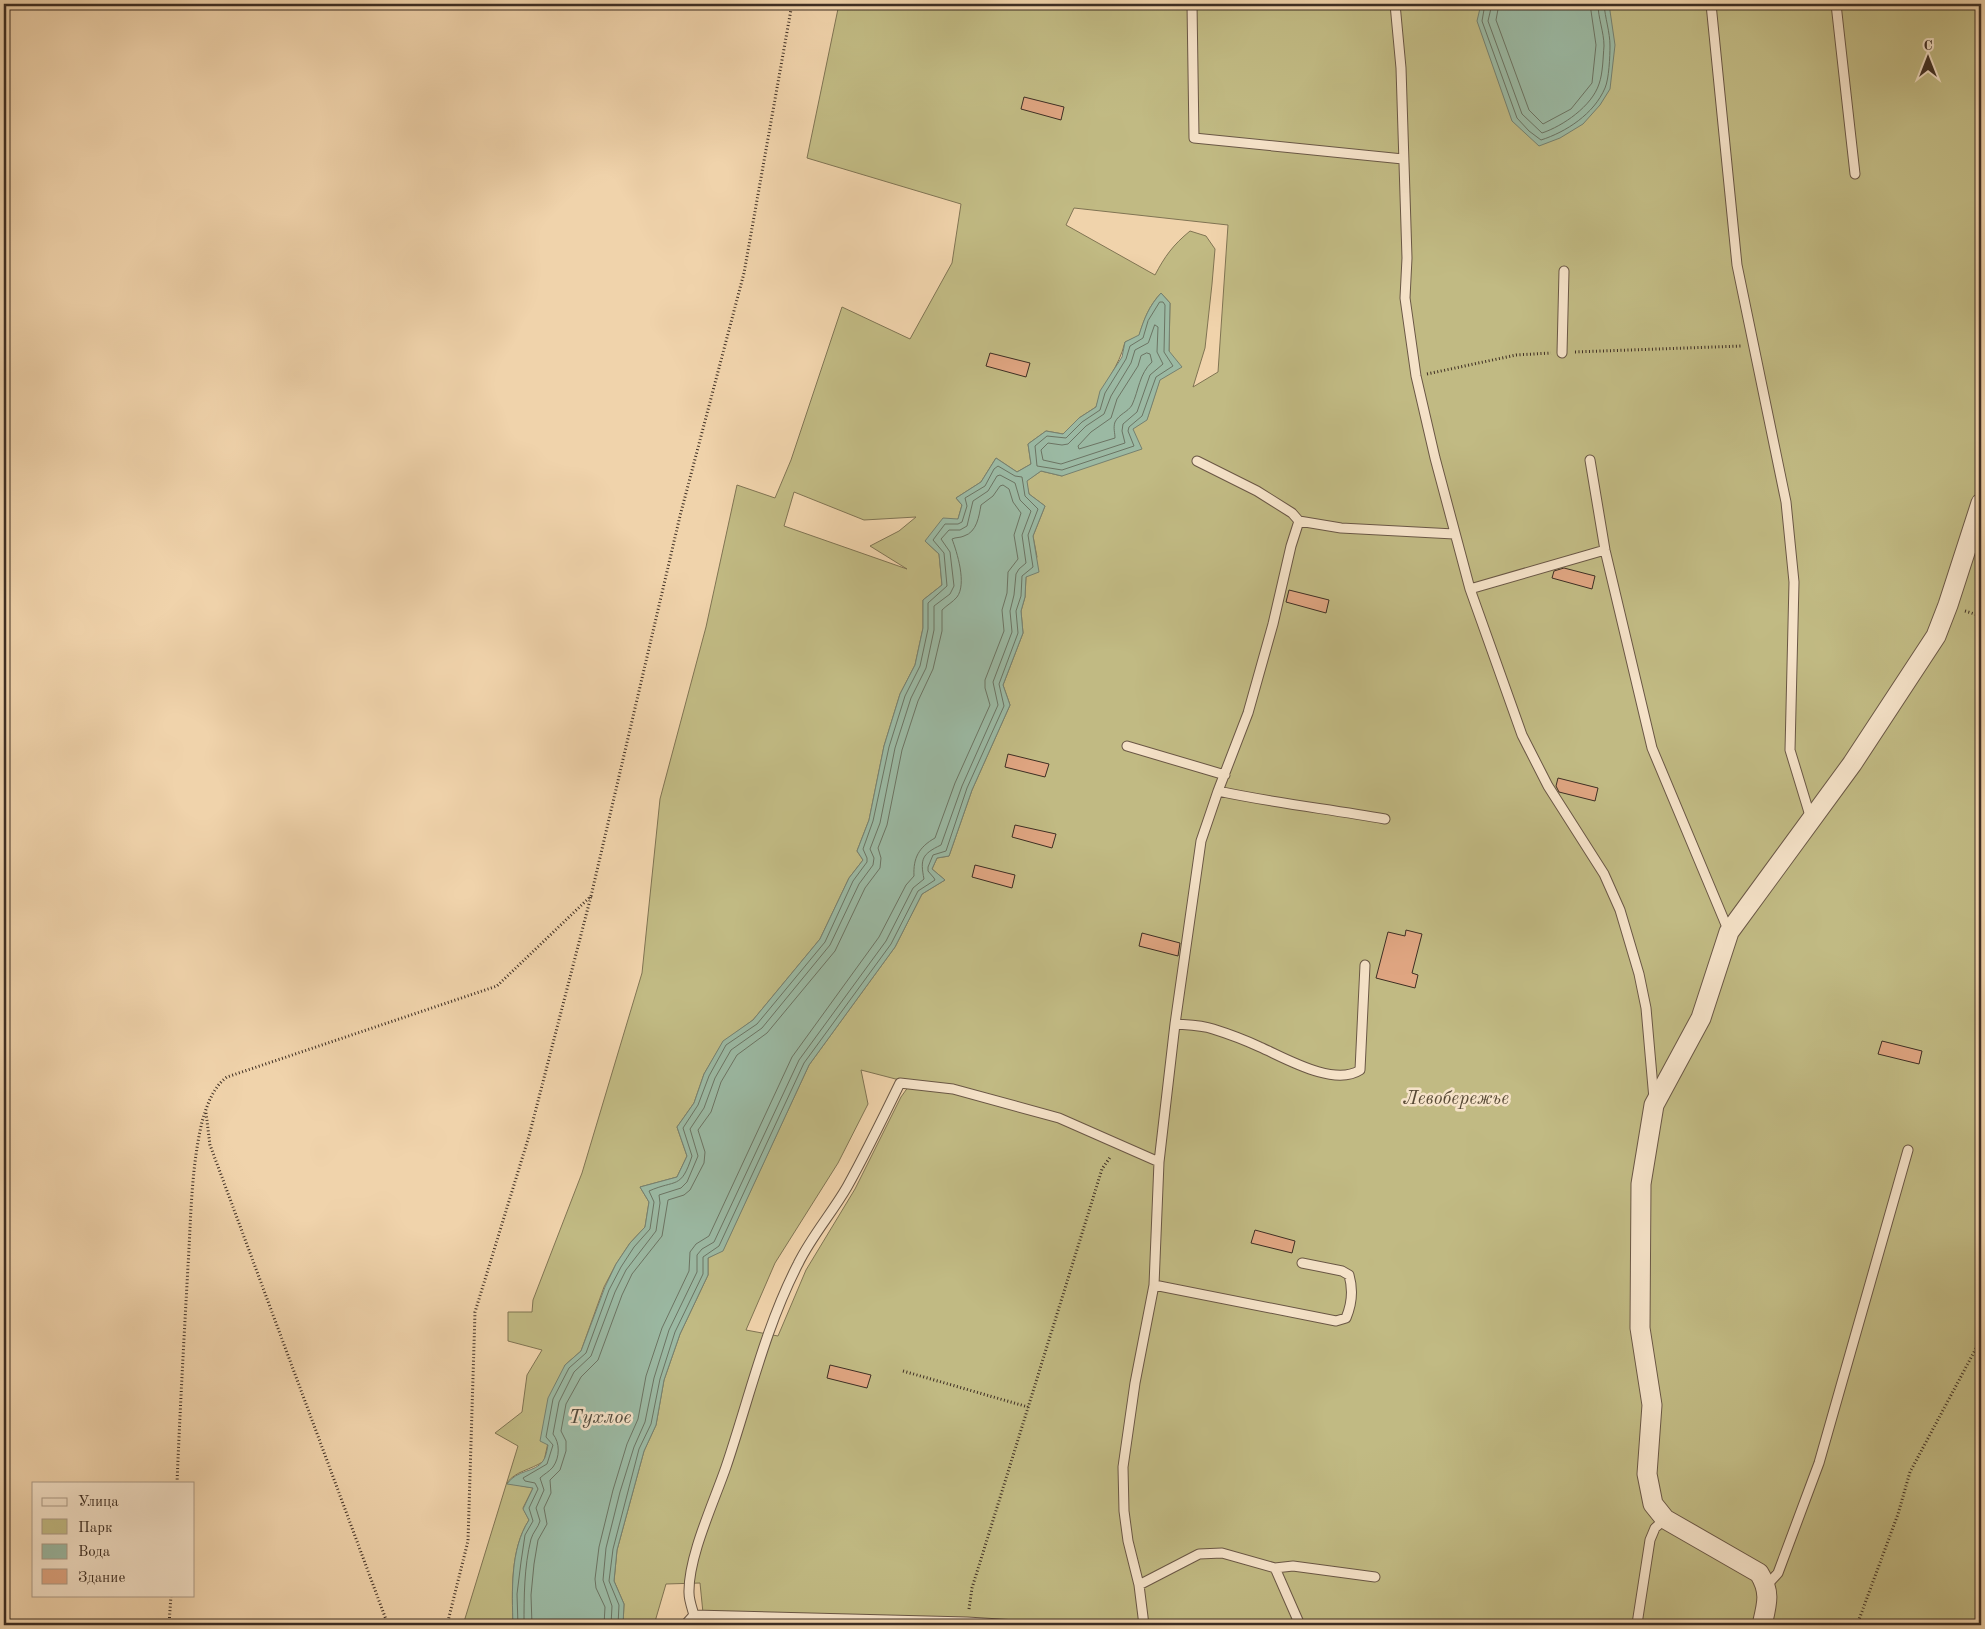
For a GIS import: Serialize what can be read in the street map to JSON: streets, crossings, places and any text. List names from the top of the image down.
{
  "water": ["Тухлое"],
  "parks": ["Левобережье"],
  "legend": [
    "Улица",
    "Парк",
    "Вода",
    "Здание"
  ],
  "north": "top"
}
